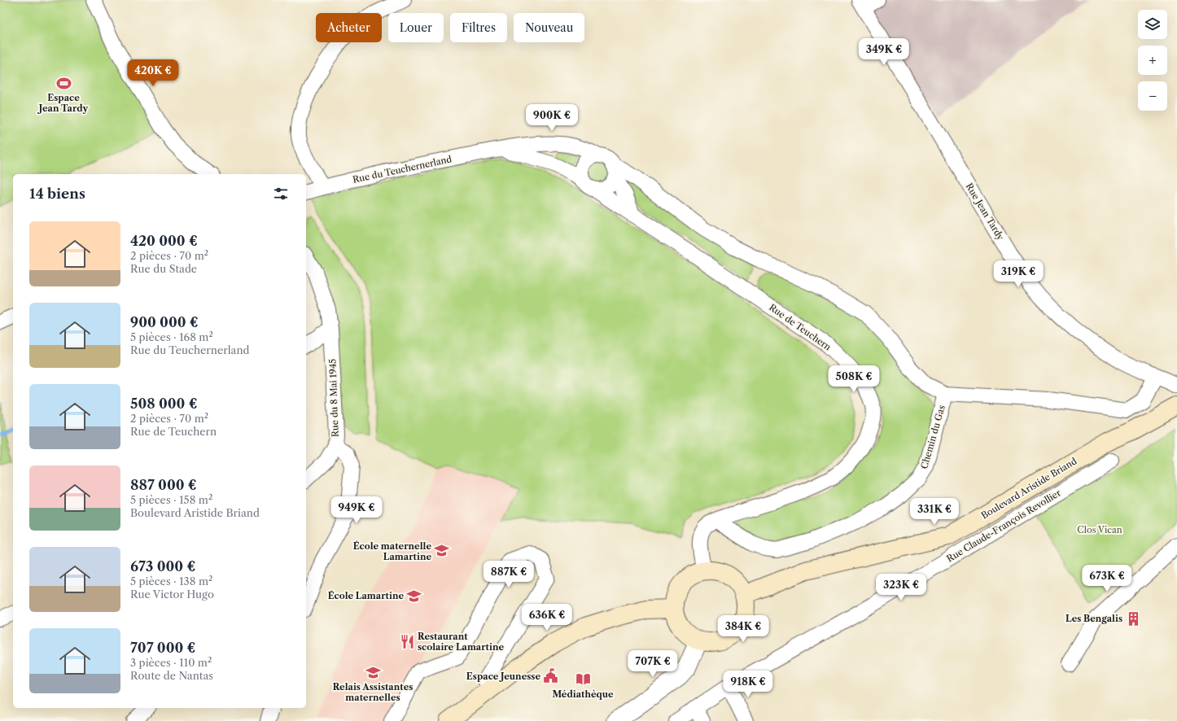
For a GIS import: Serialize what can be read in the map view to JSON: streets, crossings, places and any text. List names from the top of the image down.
{
  "streets": {
    "main road": ["Boulevard Aristide Briand"],
    "street": [
      "Rue du Teuchernerland",
      "Rue Jean Tardy",
      "Rue de Teuchern",
      "Rue du 8 Mai 1945",
      "Chemin du Gas",
      "Rue Claude-François Revollier"
    ]
  },
  "crossings": [
    ["Rue Jean Tardy", "Chemin du Gas"],
    ["Rue de Teuchern", "Chemin du Gas"],
    ["Rue de Teuchern", "Boulevard Aristide Briand"]
  ],
  "parks": ["Clos Vican"],
  "places": {
    "sports": ["Espace Jean Tardy"],
    "school or university": ["École maternelle Lamartine", "École Lamartine", "Relais Assistantes maternelles"],
    "building": ["Les Bengalis"],
    "restaurant": ["Restaurant scolaire Lamartine"],
    "public building": ["Espace Jeunesse"],
    "library": ["Médiathèque"]
  },
  "page": {
    "map_buttons": ["+", "−"],
    "chip": [
      "Acheter",
      "Louer",
      "Filtres",
      "Nouveau"
    ],
    "price": [
      "349K €",
      "420K €",
      "900K €",
      "319K €",
      "508K €",
      "949K €",
      "331K €",
      "887K €",
      "673K €",
      "323K €",
      "636K €",
      "384K €",
      "707K €",
      "918K €"
    ],
    "heading": "14 biens",
    "list": [
      {
        "name": "420 000 €",
        "note": "2 pièces · 70 m² · Rue du Stade"
      },
      {
        "name": "900 000 €",
        "note": "5 pièces · 168 m² · Rue du Teuchernerland"
      },
      {
        "name": "508 000 €",
        "note": "2 pièces · 70 m² · Rue de Teuchern"
      },
      {
        "name": "887 000 €",
        "note": "5 pièces · 158 m² · Boulevard Aristide Briand"
      },
      {
        "name": "673 000 €",
        "note": "5 pièces · 138 m² · Rue Victor Hugo"
      },
      {
        "name": "707 000 €",
        "note": "3 pièces · 110 m² · Route de Nantas"
      }
    ]
  }
}
